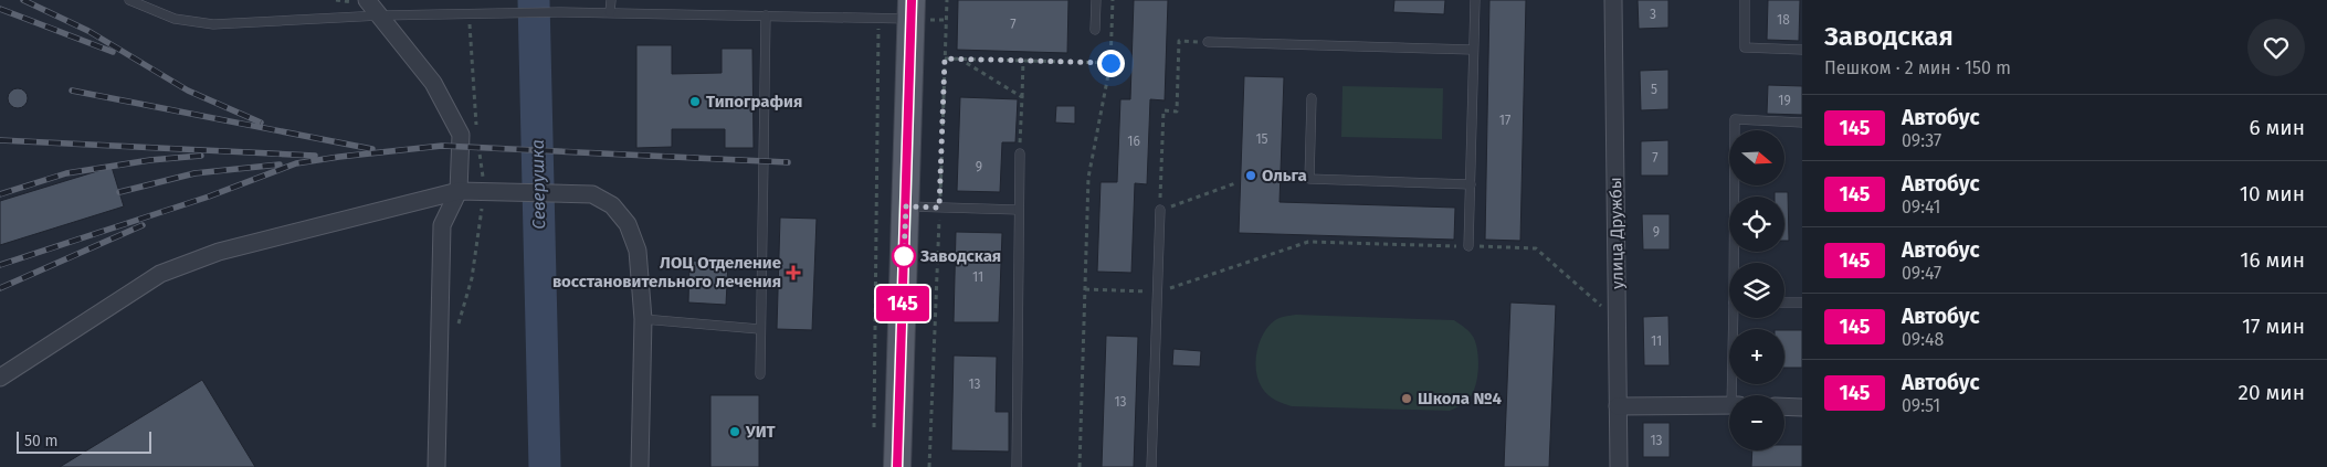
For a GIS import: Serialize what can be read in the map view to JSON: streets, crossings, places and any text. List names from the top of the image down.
{
  "streets": {
    "street": ["улица Дружбы"]
  },
  "water": ["Северушка"],
  "places": {
    "other": [
      "Типография",
      "Ольга",
      "Заводская",
      "Школа №4",
      "УИТ"
    ],
    "health": ["ЛОЦ Отделение восстановительного лечения"]
  },
  "lines": ["bus line 145"],
  "house_numbers": [
    "3",
    "18",
    "7",
    "5",
    "19",
    "17",
    "15",
    "16",
    "7",
    "9",
    "9",
    "11",
    "11",
    "13",
    "13",
    "13"
  ],
  "scale_bar": "50 m",
  "north": "right",
  "page": {
    "on_map": "145",
    "heading": ["Заводская", "Пешком · 2 мин · 150 m"],
    "list": [
      {
        "mark": "145",
        "name": "Автобус",
        "note": "09:37",
        "value": "6 мин"
      },
      {
        "mark": "145",
        "name": "Автобус",
        "note": "09:41",
        "value": "10 мин"
      },
      {
        "mark": "145",
        "name": "Автобус",
        "note": "09:47",
        "value": "16 мин"
      },
      {
        "mark": "145",
        "name": "Автобус",
        "note": "09:48",
        "value": "17 мин"
      },
      {
        "mark": "145",
        "name": "Автобус",
        "note": "09:51",
        "value": "20 мин"
      }
    ],
    "map_buttons": ["+", "−"],
    "scale": "50 m"
  }
}
